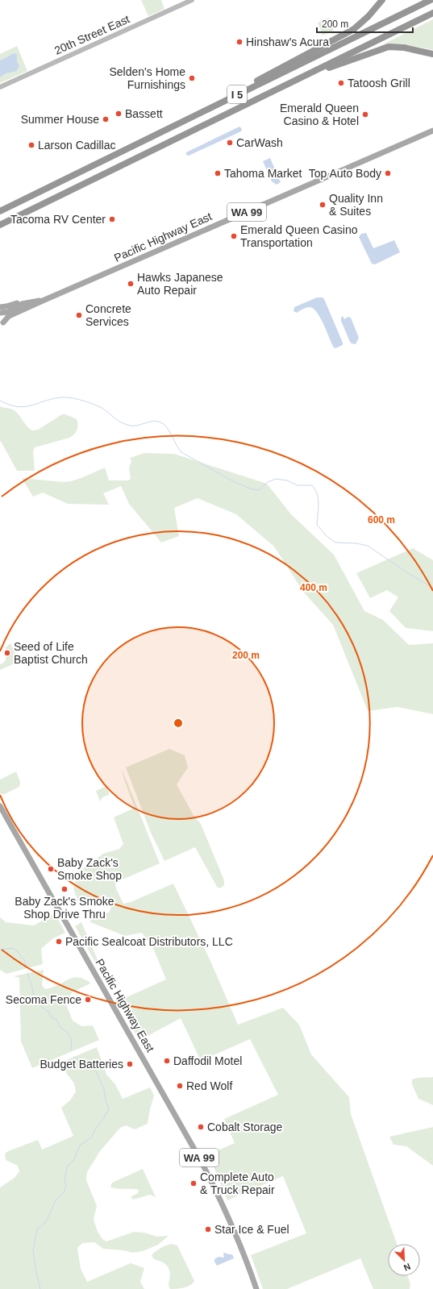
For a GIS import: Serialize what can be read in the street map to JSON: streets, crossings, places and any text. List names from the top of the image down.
{
  "streets": {
    "highway": ["I 5"],
    "main road": ["20th Street East", "WA 99", "Pacific Highway East"]
  },
  "crossings": [
    ["WA 99", "Pacific Highway East"]
  ],
  "places": [
    "Hinshaw's Acura",
    "Selden's Home Furnishings",
    "Tatoosh Grill",
    "Bassett",
    "Emerald Queen Casino & Hotel",
    "Summer House",
    "CarWash",
    "Larson Cadillac",
    "Tahoma Market",
    "Top Auto Body",
    "Quality Inn & Suites",
    "Tacoma RV Center",
    "Emerald Queen Casino Transportation",
    "Hawks Japanese Auto Repair",
    "Concrete Services",
    "Seed of Life Baptist Church",
    "Baby Zack's Smoke Shop",
    "Baby Zack's Smoke Shop Drive Thru",
    "Pacific Sealcoat Distributors, LLC",
    "Secoma Fence",
    "Daffodil Motel",
    "Budget Batteries",
    "Red Wolf",
    "Cobalt Storage",
    "Complete Auto & Truck Repair",
    "Star Ice & Fuel"
  ],
  "scale_bar": "200 m",
  "north": "bottom right",
  "rings": ["600 m", "400 m", "200 m"]
}
